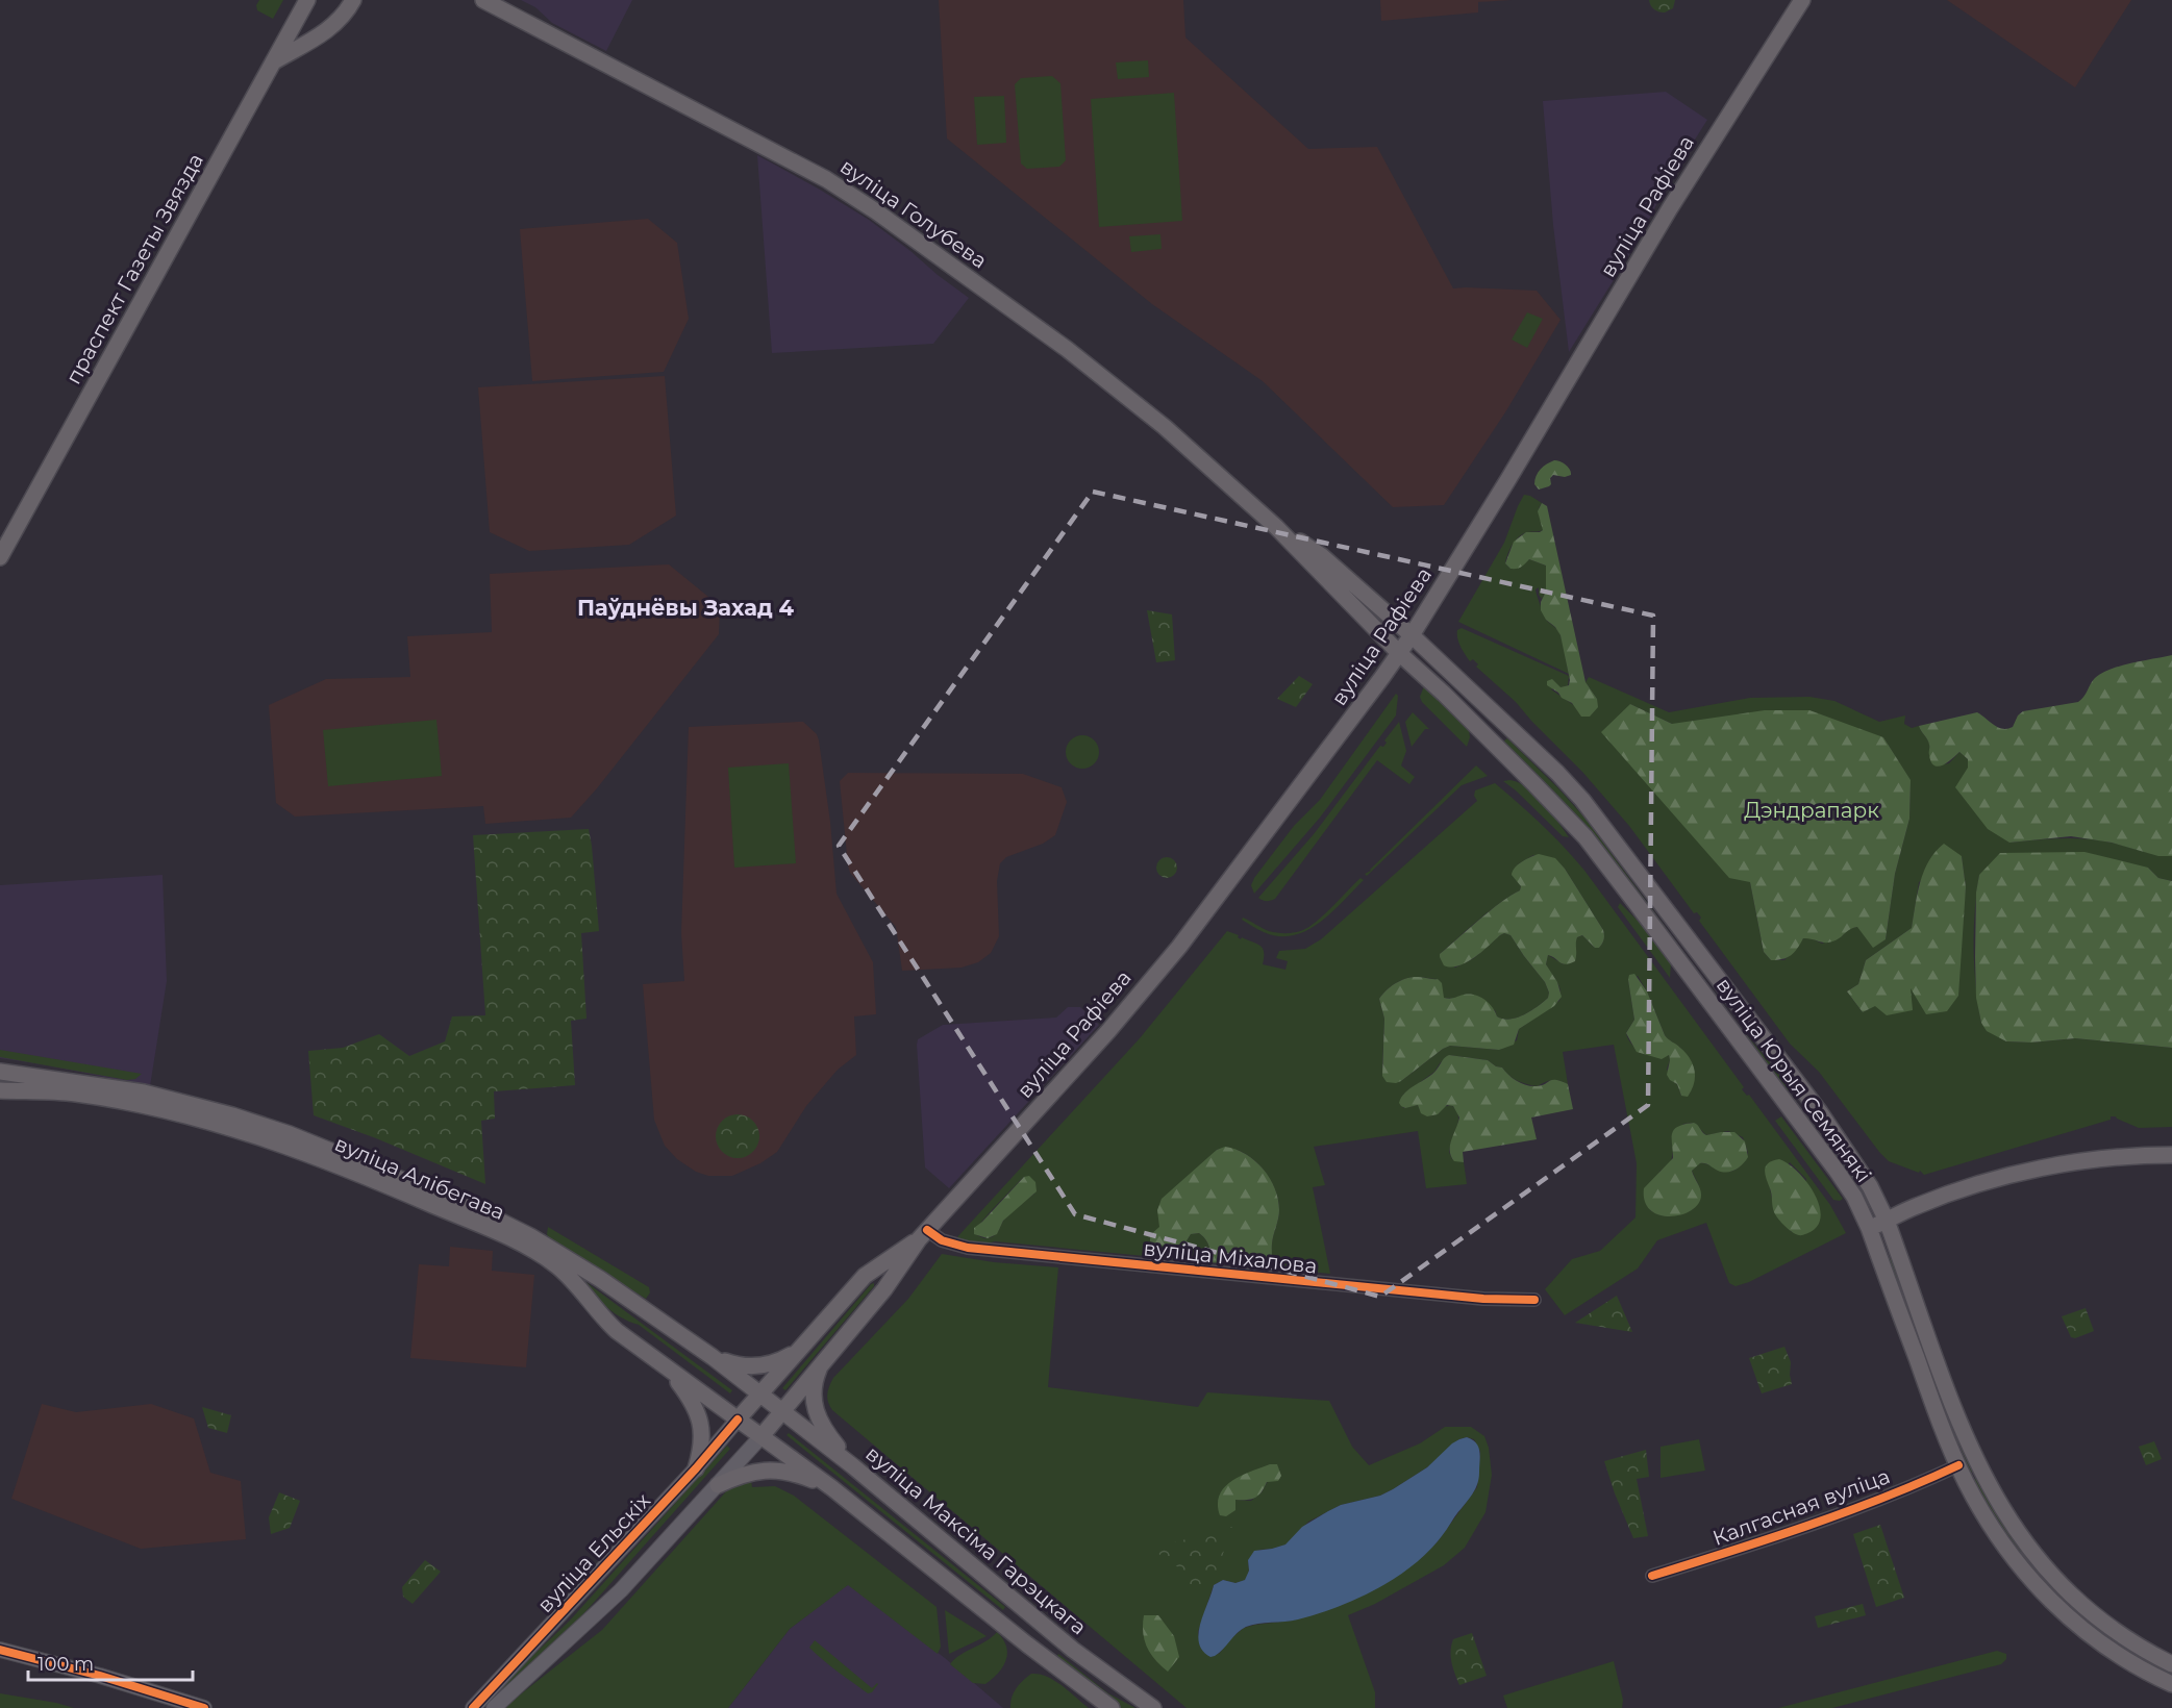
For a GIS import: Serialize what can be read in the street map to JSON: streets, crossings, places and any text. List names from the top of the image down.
{
  "streets": {
    "main road": [
      "вуліца Рафіева",
      "вуліца Голубева",
      "праспект Газеты Звязда",
      "вуліца Юрыя Семянякі",
      "вуліца Алібегава",
      "вуліца Максіма Гарэцкага"
    ],
    "street": ["вуліца Міхалова", "Калгасная вуліца", "вуліца Ельскіх"]
  },
  "crossings": [
    ["вуліца Рафіева", "вуліца Голубева"],
    ["вуліца Рафіева", "вуліца Юрыя Семянякі"],
    ["вуліца Рафіева", "вуліца Алібегава"],
    ["вуліца Рафіева", "вуліца Міхалова"],
    ["вуліца Рафіева", "вуліца Максіма Гарэцкага"],
    ["вуліца Рафіева", "вуліца Ельскіх"],
    ["вуліца Голубева", "вуліца Юрыя Семянякі"],
    ["вуліца Юрыя Семянякі", "Калгасная вуліца"],
    ["вуліца Алібегава", "вуліца Максіма Гарэцкага"],
    ["вуліца Алібегава", "вуліца Ельскіх"]
  ],
  "districts": ["Паўднёвы Захад 4"],
  "parks": ["Дэндрапарк"],
  "scale_bar": "100 m"
}
